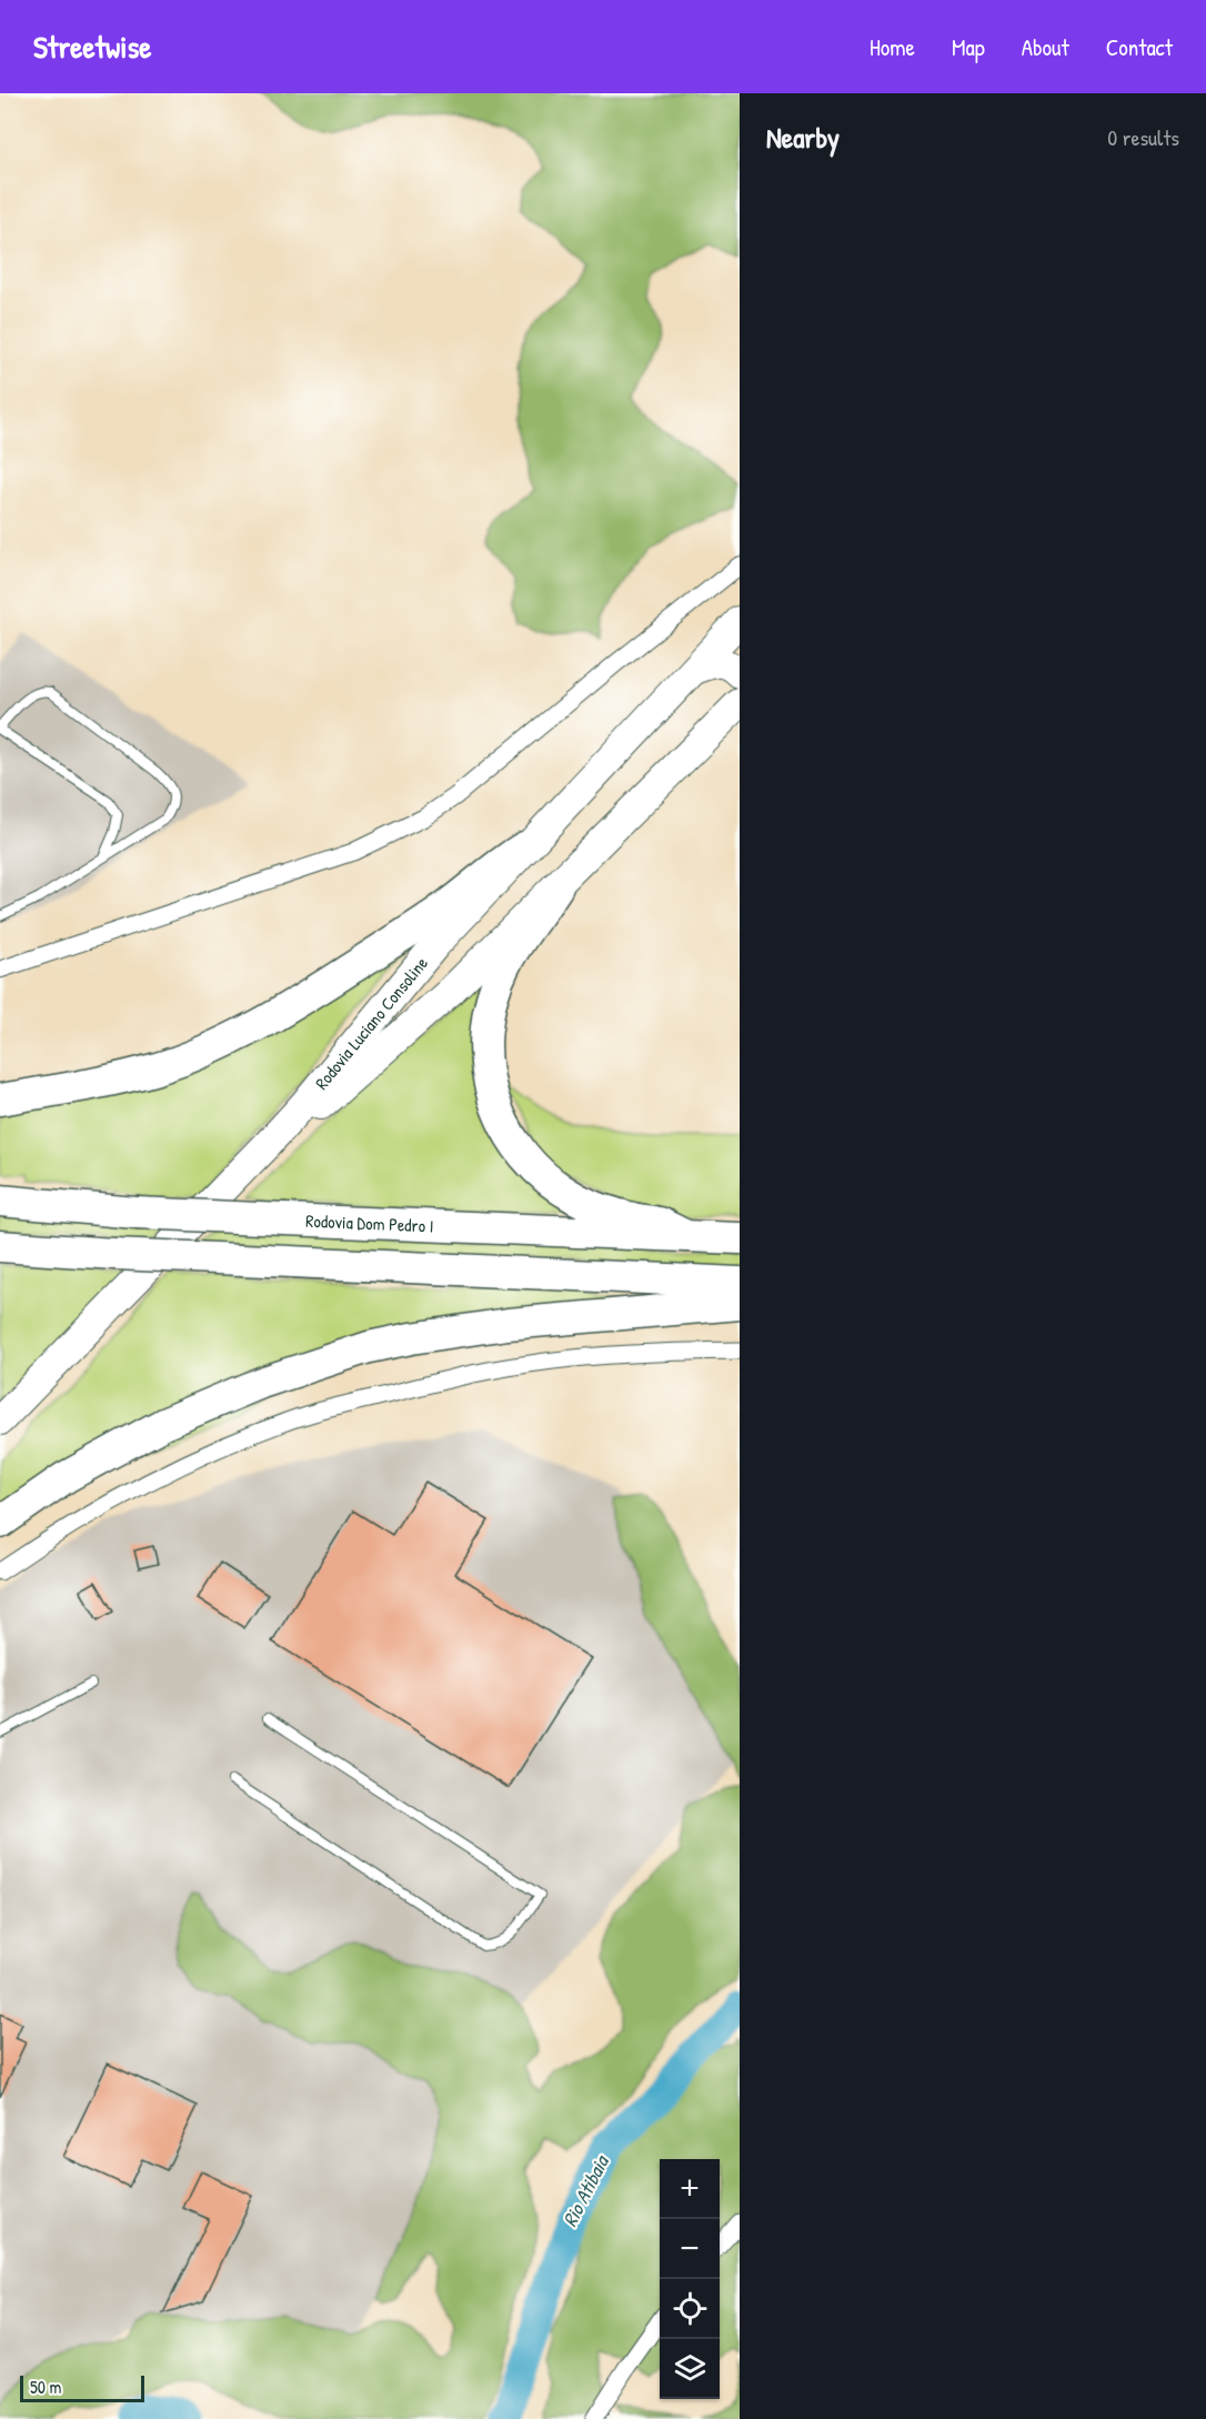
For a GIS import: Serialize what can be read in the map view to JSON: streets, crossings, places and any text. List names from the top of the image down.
{
  "streets": {
    "highway": ["Rodovia Luciano Consoline", "Rodovia Dom Pedro I"]
  },
  "water": ["Rio Atibaia"],
  "scale_bar": "50 m",
  "page": {
    "header": "Streetwise",
    "nav": [
      "Home",
      "Map",
      "About",
      "Contact"
    ],
    "heading": ["Nearby", "0 results"],
    "map_buttons": ["+", "−"],
    "scale": "50 m"
  }
}
